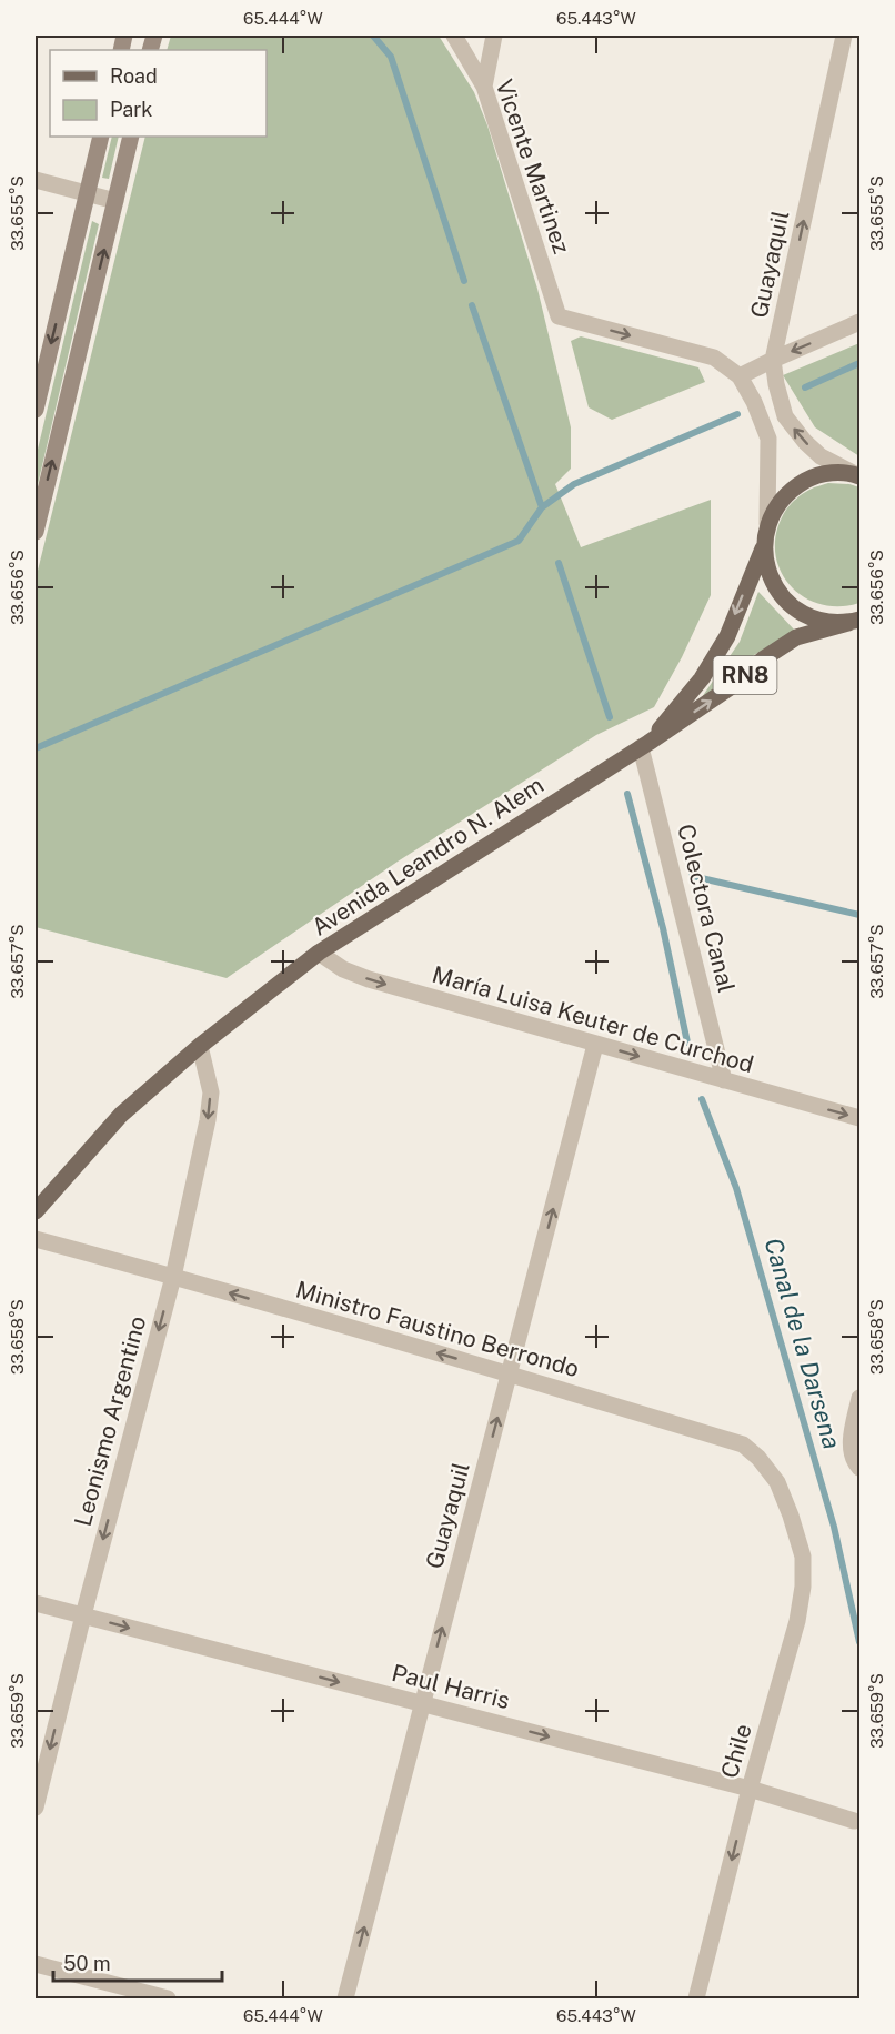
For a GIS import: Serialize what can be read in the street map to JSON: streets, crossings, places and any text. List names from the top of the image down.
{
  "streets": {
    "main road": ["RN8", "Avenida Leandro N. Alem"],
    "street": [
      "Vicente Martinez",
      "Guayaquil",
      "Colectora Canal",
      "María Luisa Keuter de Curchod",
      "Ministro Faustino Berrondo",
      "Leonismo Argentino",
      "Paul Harris",
      "Chile"
    ]
  },
  "crossings": [
    ["Guayaquil", "RN8"],
    ["Guayaquil", "María Luisa Keuter de Curchod"],
    ["Guayaquil", "Ministro Faustino Berrondo"],
    ["Guayaquil", "Paul Harris"],
    ["RN8", "Avenida Leandro N. Alem"],
    ["Avenida Leandro N. Alem", "Colectora Canal"],
    ["Avenida Leandro N. Alem", "María Luisa Keuter de Curchod"],
    ["Avenida Leandro N. Alem", "Leonismo Argentino"],
    ["Colectora Canal", "María Luisa Keuter de Curchod"],
    ["Ministro Faustino Berrondo", "Leonismo Argentino"],
    ["Ministro Faustino Berrondo", "Chile"],
    ["Leonismo Argentino", "Paul Harris"],
    ["Paul Harris", "Chile"]
  ],
  "one_way": [
    "Vicente Martinez",
    "Guayaquil",
    "María Luisa Keuter de Curchod",
    "Ministro Faustino Berrondo",
    "Leonismo Argentino",
    "Paul Harris",
    "Chile"
  ],
  "water": ["Canal de la Darsena"],
  "legend": ["Road", "Park"],
  "scale_bar": "50 m",
  "coordinates": [
    "65.444°W",
    "65.443°W",
    "33.655°S",
    "33.656°S",
    "33.657°S",
    "33.658°S",
    "33.659°S"
  ]
}
